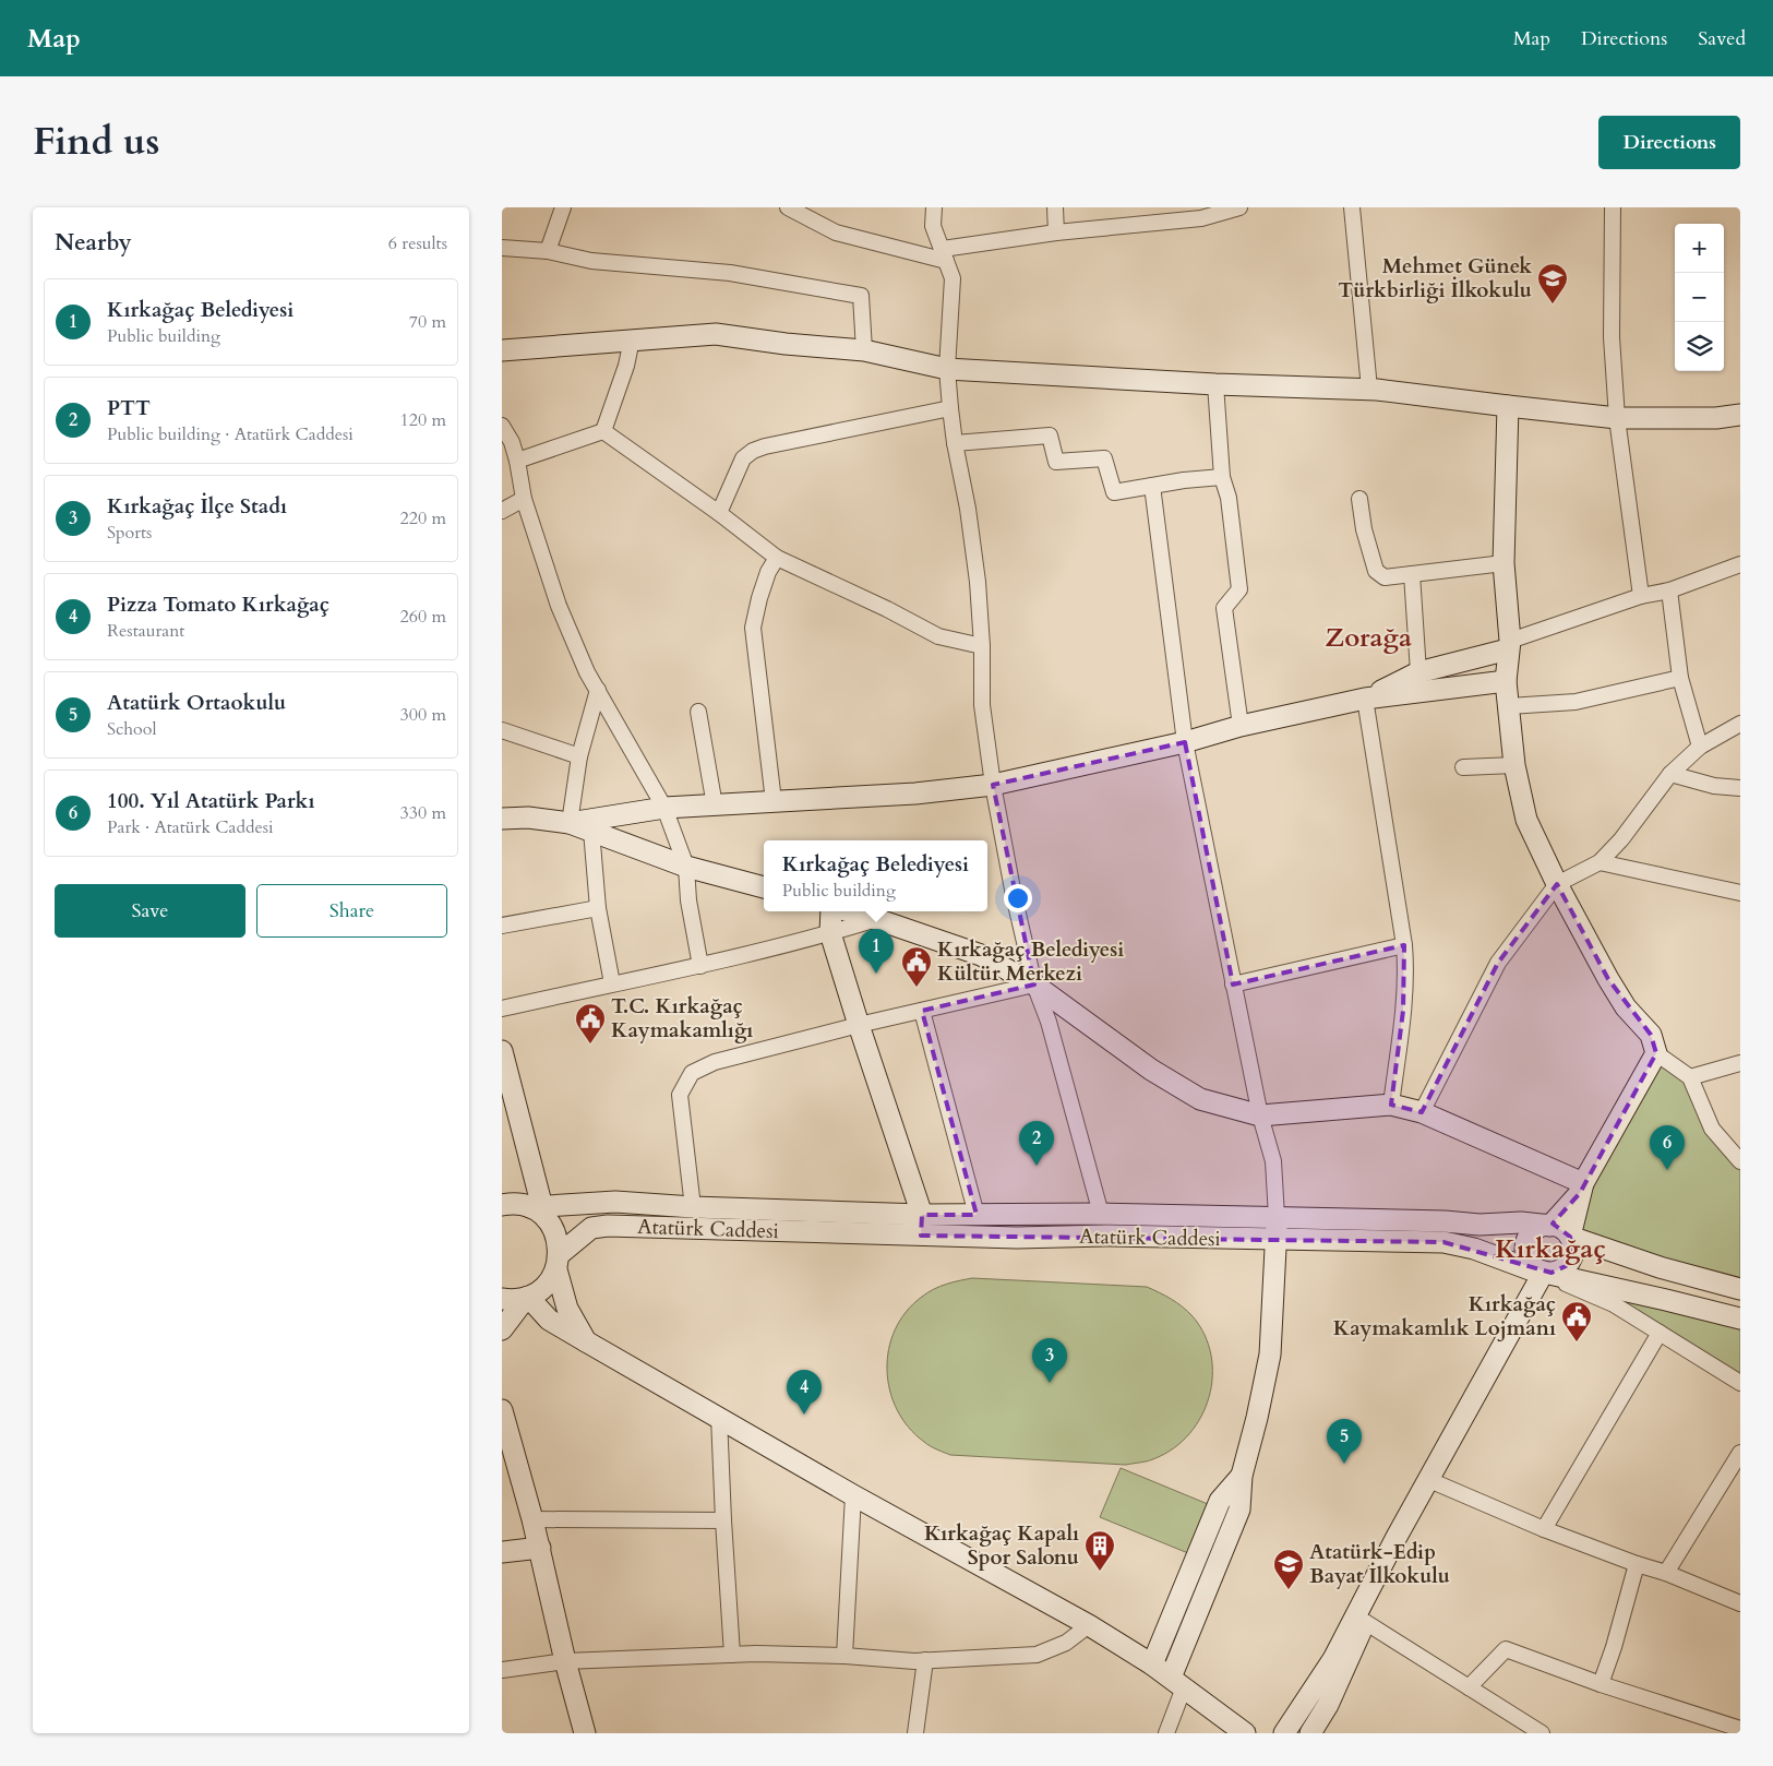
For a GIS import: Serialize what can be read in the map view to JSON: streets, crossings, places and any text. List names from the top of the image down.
{
  "streets": {
    "street": ["Atatürk Caddesi"]
  },
  "districts": ["Zorağa", "Kırkağaç"],
  "places": {
    "school or university": ["Mehmet Günek Türkbirliği İlkokulu", "Atatürk-Edip Bayat İlkokulu"],
    "public building": ["Kırkağaç Belediyesi Kültür Merkezi", "T.C. Kırkağaç Kaymakamlığı", "Kırkağaç Kaymakamlık Lojmanı"],
    "building": ["Kırkağaç Kapalı Spor Salonu"]
  },
  "page": {
    "header": "Map",
    "nav": ["Map", "Directions", "Saved"],
    "title": "Find us",
    "buttons": [
      "Directions",
      ["Save", "Share"]
    ],
    "heading": ["Nearby", "6 results"],
    "map_buttons": ["+", "−"],
    "list": [
      {
        "mark": "1",
        "name": "Kırkağaç Belediyesi",
        "note": "Public building",
        "value": "70 m"
      },
      {
        "mark": "2",
        "name": "PTT",
        "note": "Public building · Atatürk Caddesi",
        "value": "120 m"
      },
      {
        "mark": "3",
        "name": "Kırkağaç İlçe Stadı",
        "note": "Sports",
        "value": "220 m"
      },
      {
        "mark": "4",
        "name": "Pizza Tomato Kırkağaç",
        "note": "Restaurant",
        "value": "260 m"
      },
      {
        "mark": "5",
        "name": "Atatürk Ortaokulu",
        "note": "School",
        "value": "300 m"
      },
      {
        "mark": "6",
        "name": "100. Yıl Atatürk Parkı",
        "note": "Park · Atatürk Caddesi",
        "value": "330 m"
      }
    ],
    "popup": ["Kırkağaç Belediyesi", "Public building"],
    "pins": [
      "1",
      "2",
      "6",
      "3",
      "4",
      "5"
    ]
  }
}
